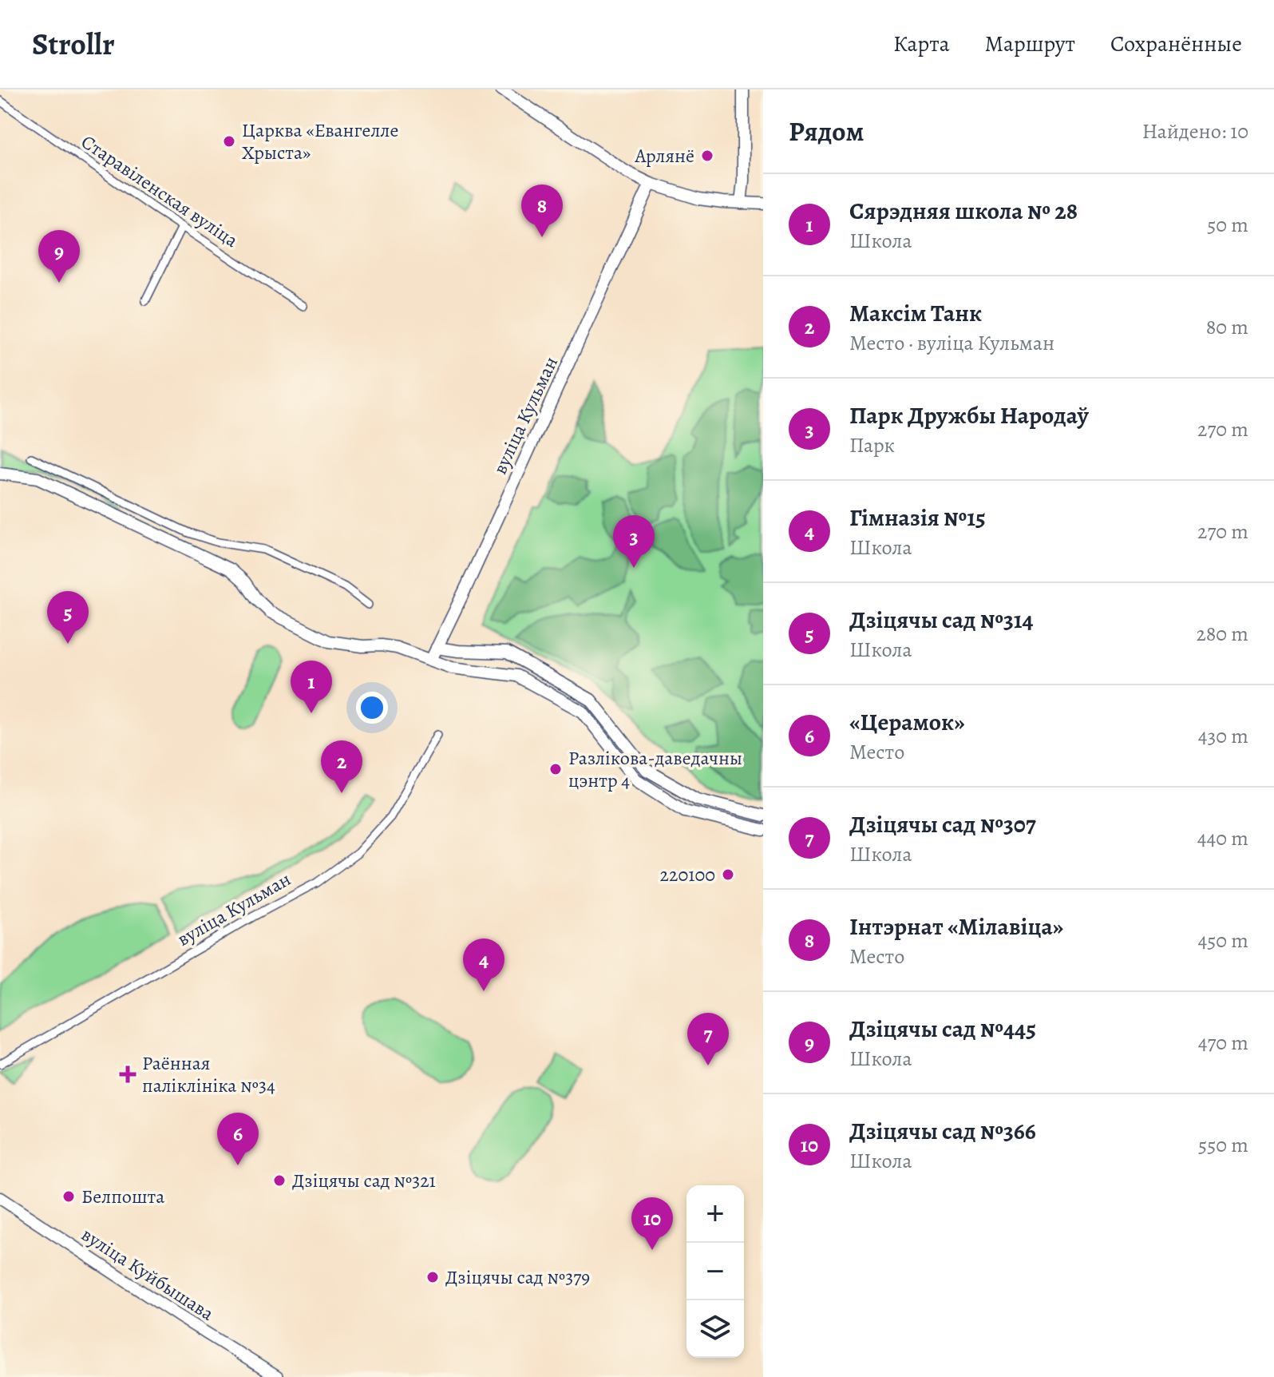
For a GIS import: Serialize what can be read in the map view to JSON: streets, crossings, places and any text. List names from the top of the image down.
{
  "streets": {
    "main road": ["вуліца Кульман", "вуліца Куйбышава"],
    "street": ["Старавіленская вуліца"]
  },
  "places": {
    "other": [
      "Царква «Евангелле Хрыста»",
      "Арлянё",
      "Разлікова-даведачны цэнтр 4",
      "220100",
      "Дзіцячы сад №321",
      "Белпошта",
      "Дзіцячы сад №379"
    ],
    "health": ["Раённая паліклініка №34"]
  },
  "page": {
    "header": "Strollr",
    "nav": ["Карта", "Маршрут", "Сохранённые"],
    "heading": ["Рядом", "Найдено: 10"],
    "list": [
      {
        "mark": "1",
        "name": "Сярэдняя школа № 28",
        "note": "Школа",
        "value": "50 m"
      },
      {
        "mark": "2",
        "name": "Максім Танк",
        "note": "Место · вуліца Кульман",
        "value": "80 m"
      },
      {
        "mark": "3",
        "name": "Парк Дружбы Народаў",
        "note": "Парк",
        "value": "270 m"
      },
      {
        "mark": "4",
        "name": "Гімназія №15",
        "note": "Школа",
        "value": "270 m"
      },
      {
        "mark": "5",
        "name": "Дзіцячы сад №314",
        "note": "Школа",
        "value": "280 m"
      },
      {
        "mark": "6",
        "name": "«Церамок»",
        "note": "Место",
        "value": "430 m"
      },
      {
        "mark": "7",
        "name": "Дзіцячы сад №307",
        "note": "Школа",
        "value": "440 m"
      },
      {
        "mark": "8",
        "name": "Інтэрнат «Мілавіца»",
        "note": "Место",
        "value": "450 m"
      },
      {
        "mark": "9",
        "name": "Дзіцячы сад №445",
        "note": "Школа",
        "value": "470 m"
      },
      {
        "mark": "10",
        "name": "Дзіцячы сад №366",
        "note": "Школа",
        "value": "550 m"
      }
    ],
    "pins": [
      "8",
      "9",
      "3",
      "5",
      "1",
      "2",
      "4",
      "7",
      "6",
      "10"
    ],
    "map_buttons": ["+", "−"]
  }
}
